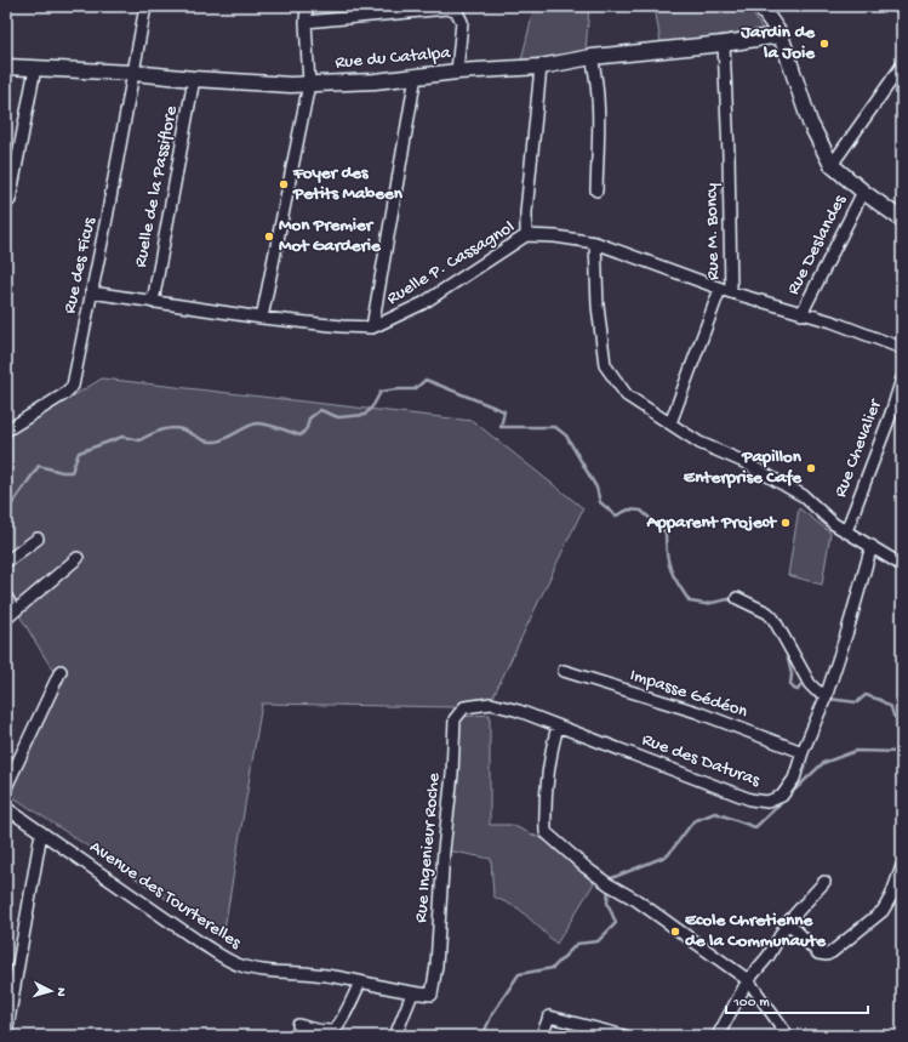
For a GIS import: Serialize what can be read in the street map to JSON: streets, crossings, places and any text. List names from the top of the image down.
{
  "streets": {
    "street": [
      "Rue du Catalpa",
      "Ruelle de la Passiflore",
      "Rue M. Boncy",
      "Rue Deslandes",
      "Ruelle P. Cassagnol",
      "Rue des Ficus",
      "Rue Chevalier",
      "Impasse Gédéon",
      "Rue des Daturas",
      "Rue Ingenieur Roche",
      "Avenue des Tourterelles"
    ]
  },
  "crossings": [
    ["Rue du Catalpa", "Ruelle de la Passiflore"],
    ["Rue du Catalpa", "Rue M. Boncy"],
    ["Rue du Catalpa", "Rue des Ficus"],
    ["Rue M. Boncy", "Ruelle P. Cassagnol"],
    ["Rue Deslandes", "Ruelle P. Cassagnol"],
    ["Impasse Gédéon", "Rue des Daturas"],
    ["Rue des Daturas", "Rue Ingenieur Roche"],
    ["Rue Ingenieur Roche", "Avenue des Tourterelles"]
  ],
  "places": [
    "Jardin de la Joie",
    "Foyer des Petits Mabeen",
    "Mon Premier Mot Garderie",
    "Papillon Enterprise Cafe",
    "Apparent Project",
    "Ecole Chretienne de la Communaute"
  ],
  "scale_bar": "100 m",
  "north": "right"
}
